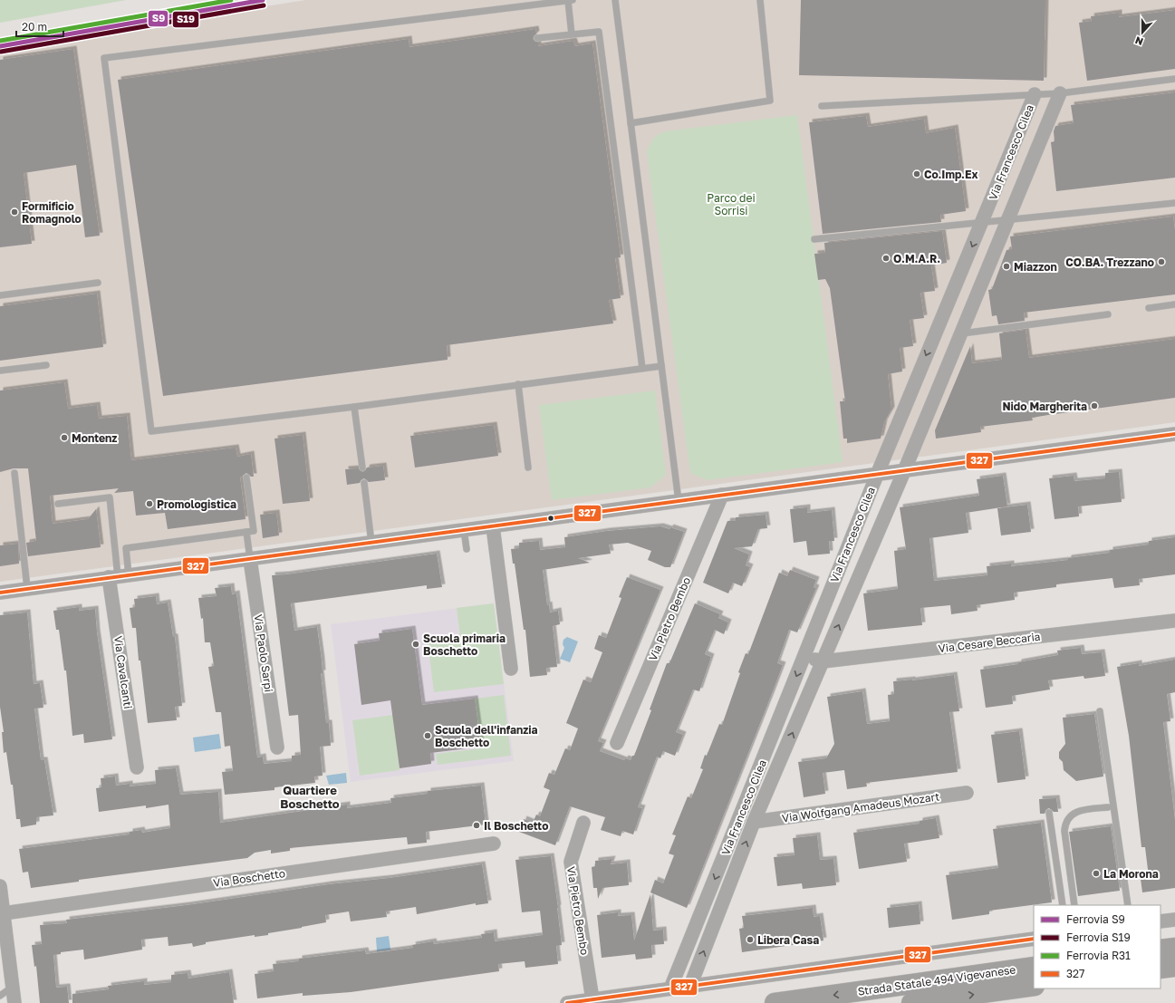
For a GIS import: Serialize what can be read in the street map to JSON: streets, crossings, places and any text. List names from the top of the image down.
{
  "streets": {
    "main road": ["Strada Statale 494 Vigevanese"],
    "street": [
      "Via Francesco Cilea",
      "Via Pietro Bembo",
      "Via Cesare Beccaria",
      "Via Paolo Sarpi",
      "Via Cavalcanti",
      "Via Wolfgang Amadeus Mozart",
      "Via Boschetto"
    ]
  },
  "crossings": [
    ["Via Francesco Cilea", "Via Cesare Beccaria"],
    ["Via Francesco Cilea", "Via Wolfgang Amadeus Mozart"]
  ],
  "districts": ["Quartiere Boschetto"],
  "parks": ["Parco dei Sorrisi"],
  "places": [
    "Co.Imp.Ex",
    "Formificio Romagnolo",
    "O.M.A.R.",
    "CO.BA. Trezzano",
    "Miazzon",
    "Nido Margherita",
    "Montenz",
    "Promologistica",
    "Scuola primaria Boschetto",
    "Scuola dell'infanzia Boschetto",
    "Il Boschetto",
    "La Morona",
    "Libera Casa"
  ],
  "lines": [
    "rail line S9",
    "rail line R31",
    "rail line S19",
    "transit line 327"
  ],
  "legend": [
    "Ferrovia S9",
    "Ferrovia S19",
    "Ferrovia R31",
    "327"
  ],
  "scale_bar": "20 m",
  "north": "bottom"
}
